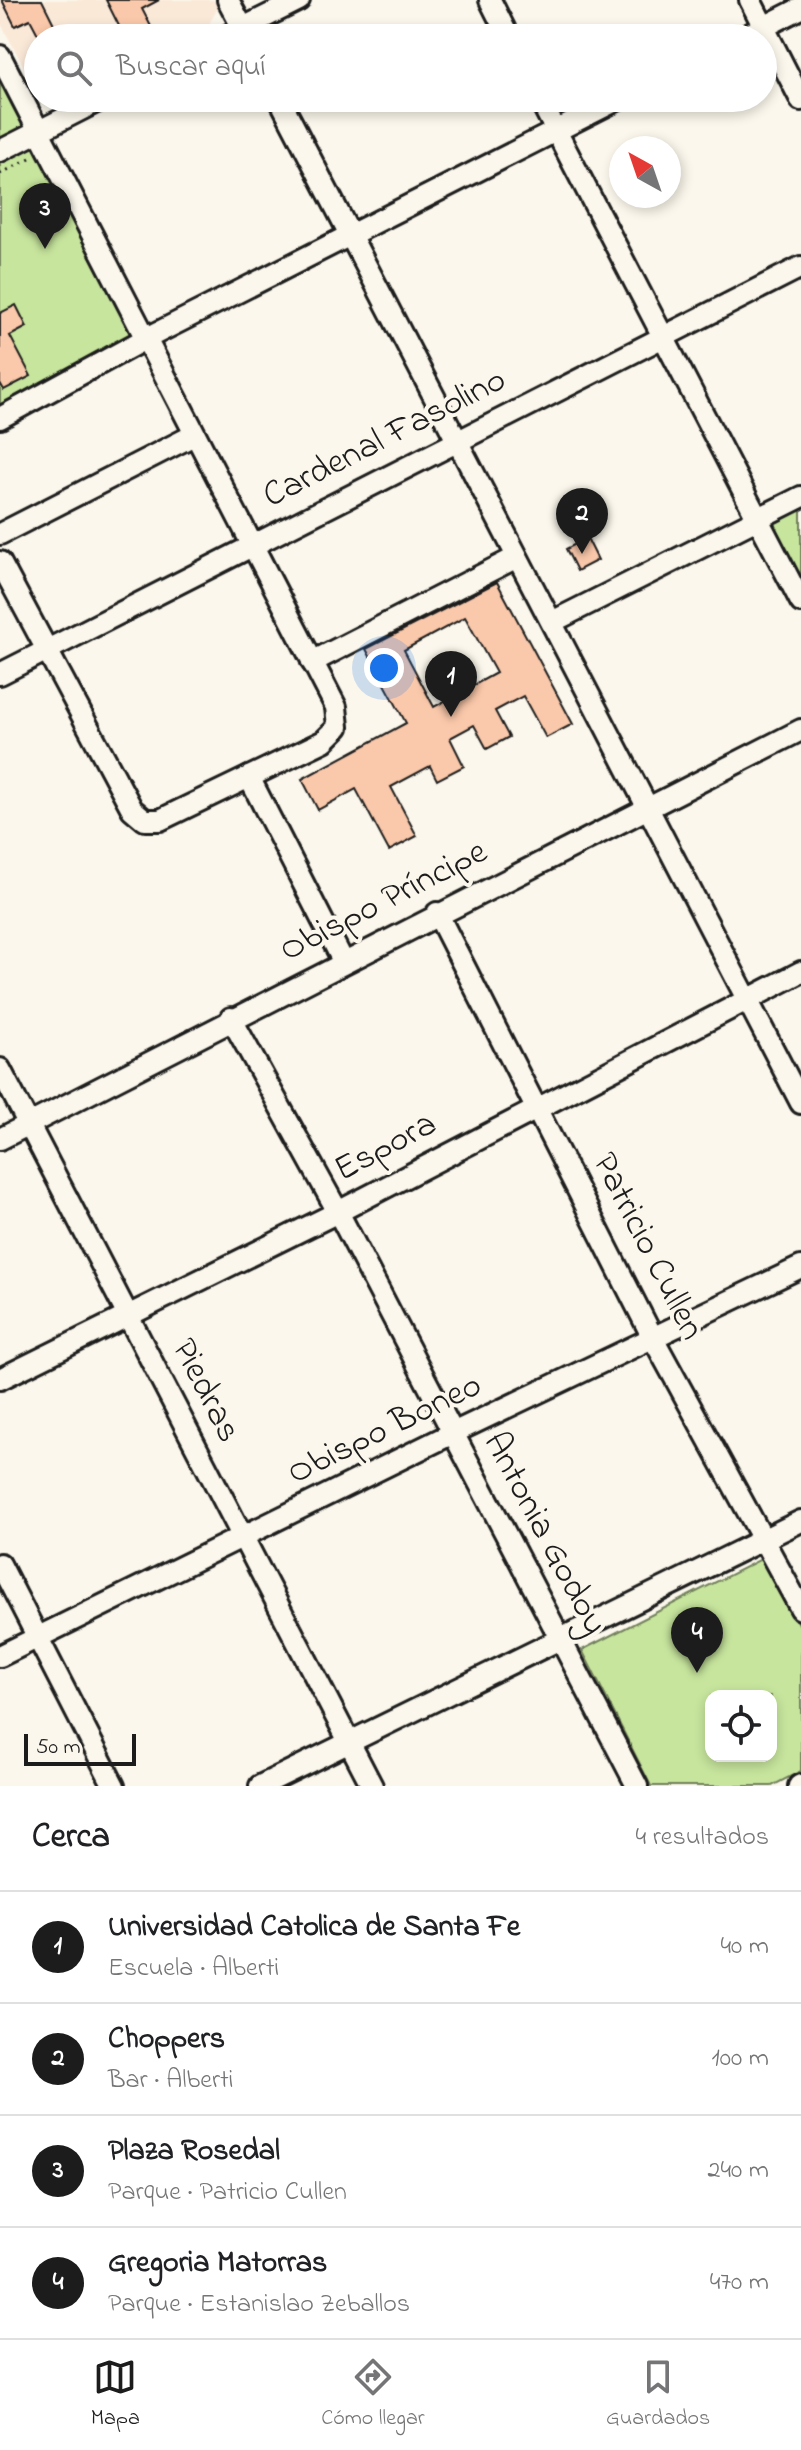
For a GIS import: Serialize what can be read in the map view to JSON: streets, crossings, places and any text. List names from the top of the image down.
{
  "streets": {
    "street": [
      "Cardenal Fasolino",
      "Obispo Príncipe",
      "Espora",
      "Patricio Cullen",
      "Piedras",
      "Obispo Boneo",
      "Antonia Godoy"
    ]
  },
  "crossings": [
    ["Obispo Príncipe", "Patricio Cullen"],
    ["Obispo Príncipe", "Piedras"],
    ["Obispo Príncipe", "Antonia Godoy"],
    ["Espora", "Patricio Cullen"],
    ["Espora", "Piedras"],
    ["Espora", "Antonia Godoy"],
    ["Patricio Cullen", "Obispo Boneo"],
    ["Piedras", "Obispo Boneo"],
    ["Obispo Boneo", "Antonia Godoy"]
  ],
  "scale_bar": "50 m",
  "north": "top left",
  "page": {
    "search": "Buscar aquí",
    "pins": [
      "3",
      "2",
      "1",
      "4"
    ],
    "scale": "50 m",
    "heading": ["Cerca", "4 resultados"],
    "list": [
      {
        "mark": "1",
        "name": "Universidad Catolica de Santa Fe",
        "note": "Escuela · Alberti",
        "value": "40 m"
      },
      {
        "mark": "2",
        "name": "Choppers",
        "note": "Bar · Alberti",
        "value": "100 m"
      },
      {
        "mark": "3",
        "name": "Plaza Rosedal",
        "note": "Parque · Patricio Cullen",
        "value": "240 m"
      },
      {
        "mark": "4",
        "name": "Gregoria Matorras",
        "note": "Parque · Estanislao Zeballos",
        "value": "470 m"
      }
    ],
    "nav": ["Mapa", "Cómo llegar", "Guardados"]
  }
}
